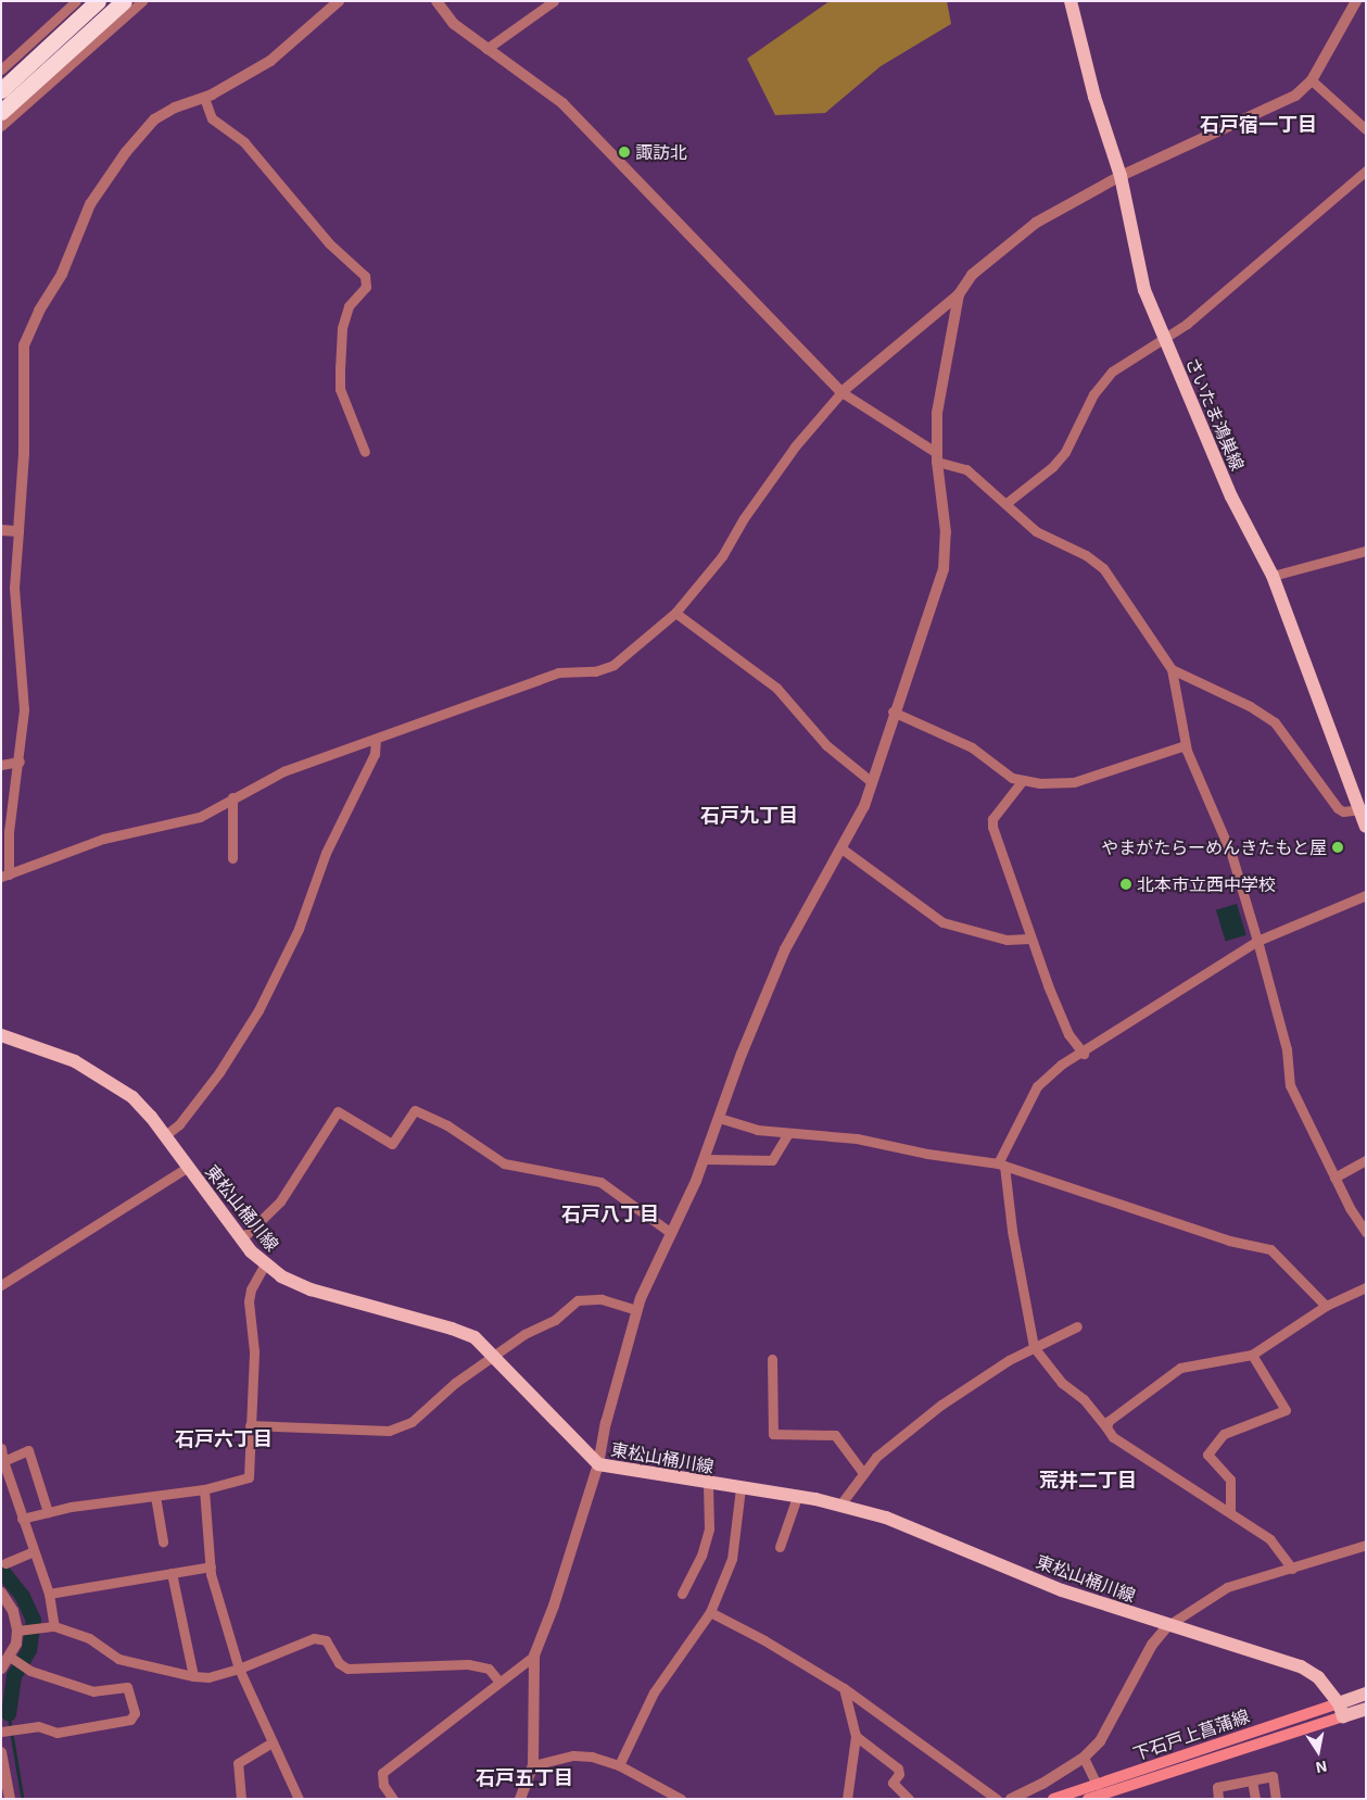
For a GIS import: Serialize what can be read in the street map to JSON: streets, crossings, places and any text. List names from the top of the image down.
{
  "streets": {
    "main road": ["さいたま鴻巣線", "東松山桶川線", "下石戸上菖蒲線"]
  },
  "crossings": [
    ["東松山桶川線", "下石戸上菖蒲線"]
  ],
  "districts": [
    "石戸宿一丁目",
    "石戸九丁目",
    "石戸八丁目",
    "石戸六丁目",
    "荒井二丁目",
    "石戸五丁目"
  ],
  "places": ["諏訪北", "やまがたらーめんきたもと屋", "北本市立西中学校"],
  "north": "bottom"
}
